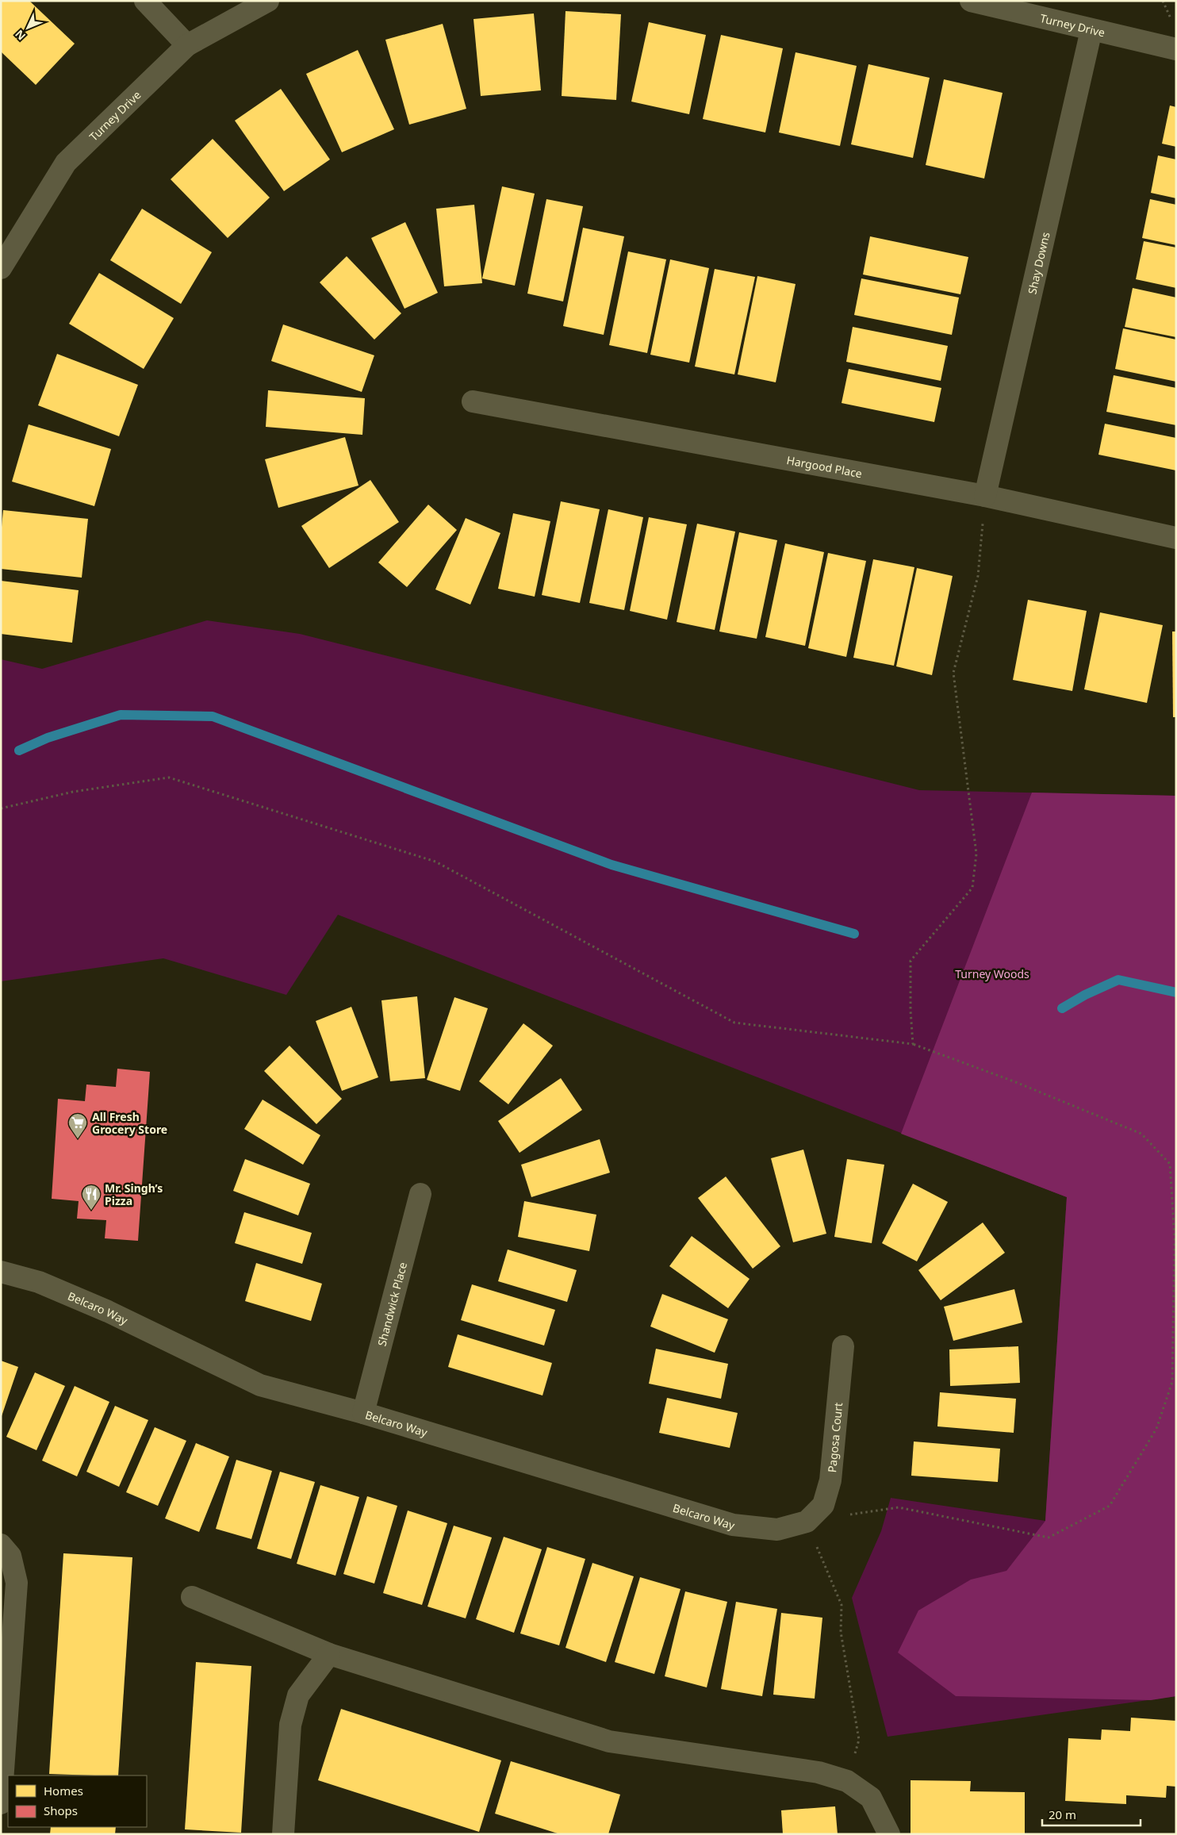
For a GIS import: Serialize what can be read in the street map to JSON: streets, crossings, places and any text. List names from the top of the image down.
{
  "streets": {
    "street": [
      "Turney Drive",
      "Shay Downs",
      "Hargood Place",
      "Shandwick Place",
      "Belcaro Way",
      "Pagosa Court"
    ]
  },
  "crossings": [
    ["Turney Drive", "Shay Downs"],
    ["Shay Downs", "Hargood Place"],
    ["Shandwick Place", "Belcaro Way"],
    ["Belcaro Way", "Pagosa Court"]
  ],
  "parks": ["Turney Woods"],
  "places": {
    "supermarket": ["All Fresh Grocery Store"],
    "restaurant": ["Mr. Singh’s Pizza"]
  },
  "legend": ["Homes", "Shops"],
  "scale_bar": "20 m",
  "north": "bottom left"
}
